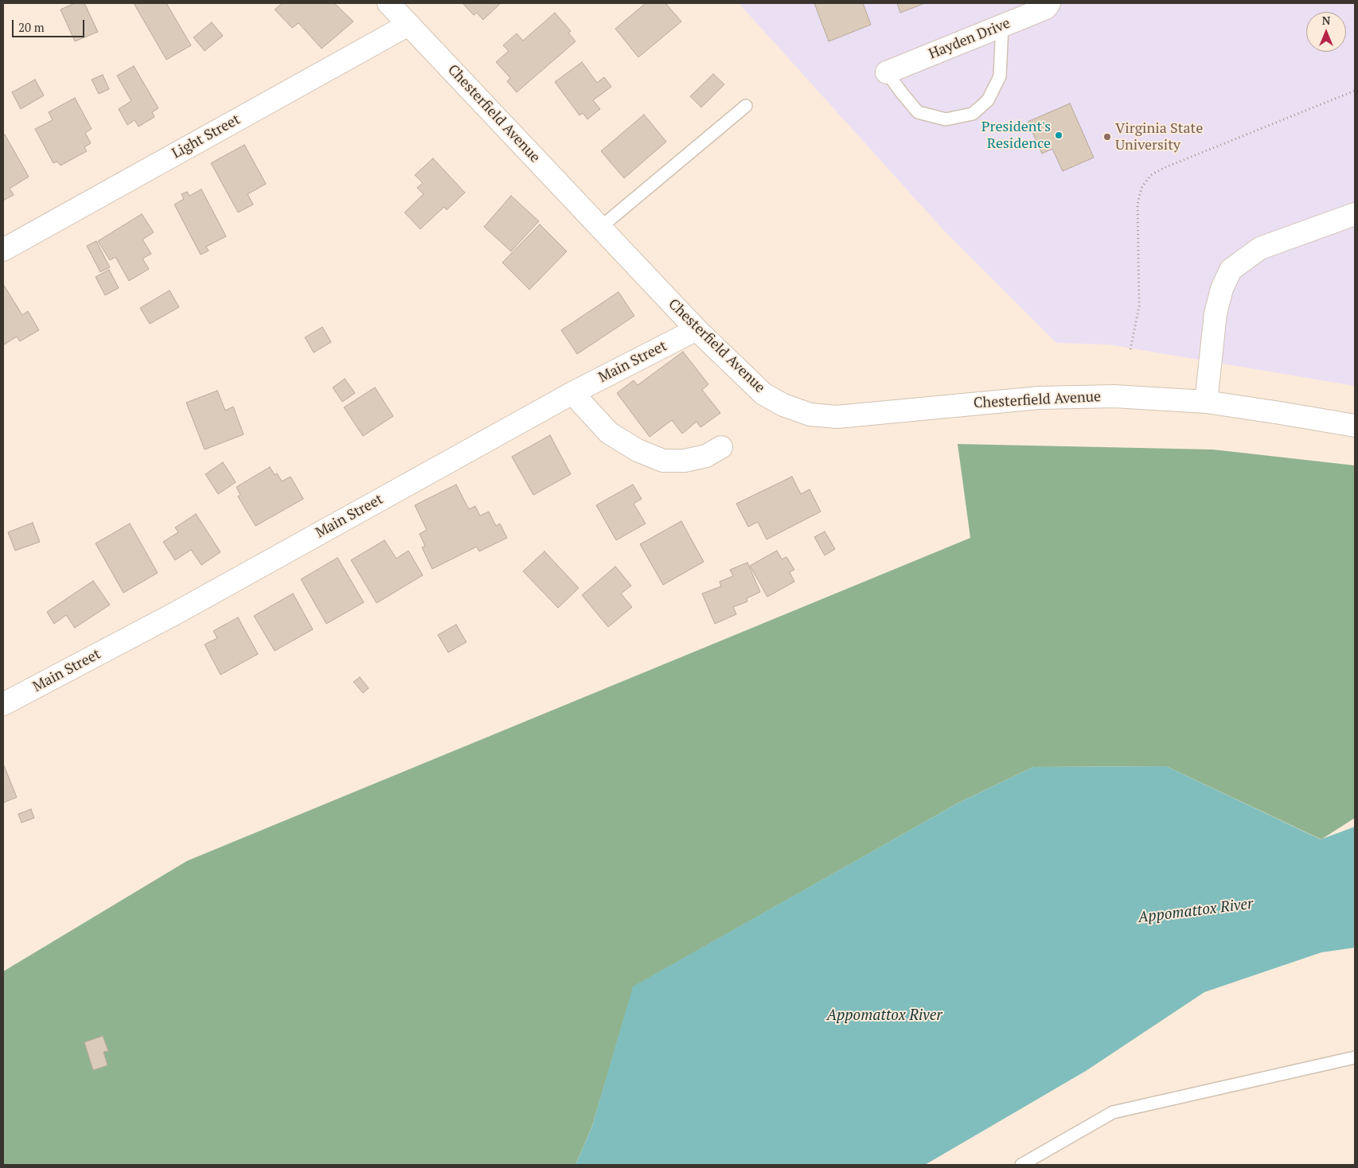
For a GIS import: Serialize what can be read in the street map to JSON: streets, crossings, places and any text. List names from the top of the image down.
{
  "streets": {
    "street": [
      "Hayden Drive",
      "Chesterfield Avenue",
      "Light Street",
      "Main Street"
    ]
  },
  "crossings": [
    ["Chesterfield Avenue", "Light Street"],
    ["Chesterfield Avenue", "Main Street"]
  ],
  "water": ["Appomattox River"],
  "places": ["President's Residence", "Virginia State University"],
  "scale_bar": "20 m",
  "north": "top"
}
